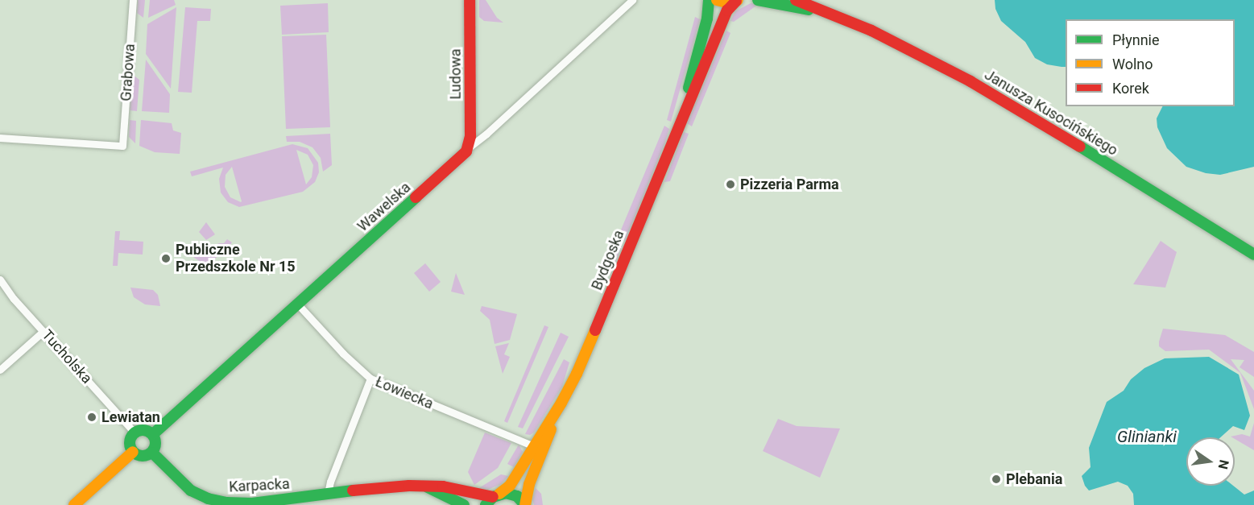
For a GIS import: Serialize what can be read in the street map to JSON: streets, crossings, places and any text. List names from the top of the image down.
{
  "streets": {
    "street": [
      "Grabowa",
      "Ludowa",
      "Janusza Kusocińskiego",
      "Wawelska",
      "Bydgoska",
      "Tucholska",
      "Łowiecka",
      "Karpacka"
    ]
  },
  "crossings": [
    ["Ludowa", "Wawelska"],
    ["Wawelska", "Tucholska"],
    ["Wawelska", "Łowiecka"],
    ["Wawelska", "Karpacka"],
    ["Bydgoska", "Łowiecka"],
    ["Bydgoska", "Karpacka"],
    ["Tucholska", "Karpacka"]
  ],
  "water": ["Glinianki"],
  "places": [
    "Pizzeria Parma",
    "Publiczne Przedszkole Nr 15",
    "Lewiatan",
    "Plebania"
  ],
  "legend": ["Płynnie", "Wolno", "Korek"],
  "north": "right"
}
